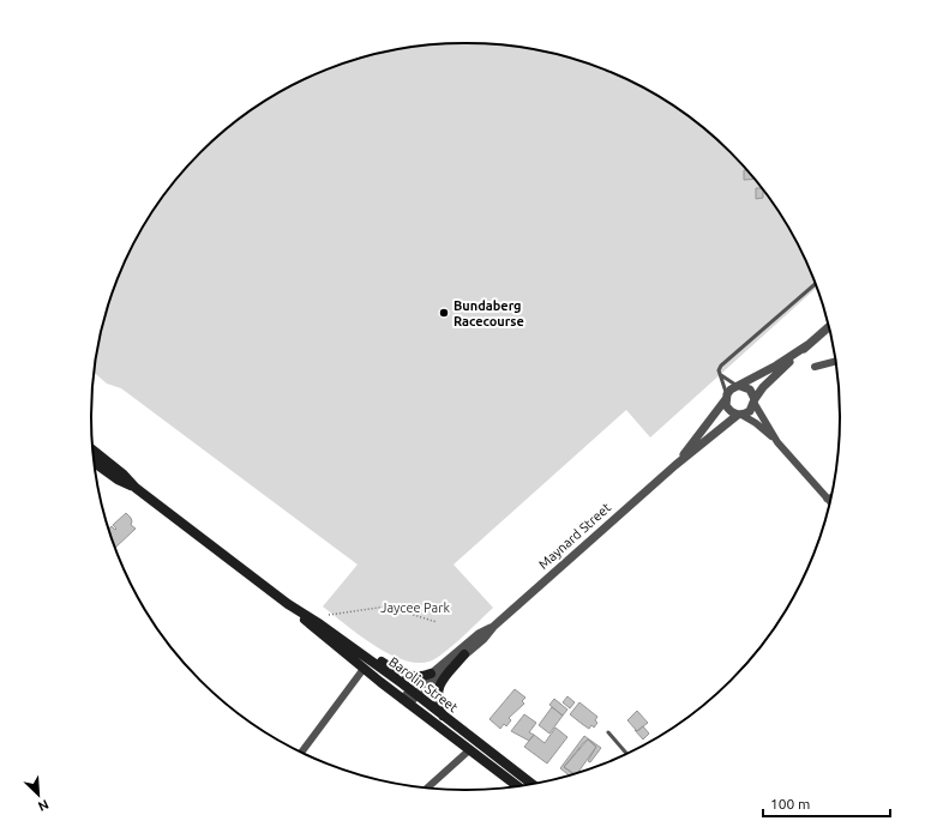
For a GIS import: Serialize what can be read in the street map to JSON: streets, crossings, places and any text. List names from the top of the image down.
{
  "streets": {
    "main road": ["Barolin Street"],
    "street": ["Maynard Street"]
  },
  "crossings": [
    ["Maynard Street", "Barolin Street"]
  ],
  "parks": ["Jaycee Park"],
  "places": ["Bundaberg Racecourse"],
  "scale_bar": "100 m",
  "north": "bottom right"
}
